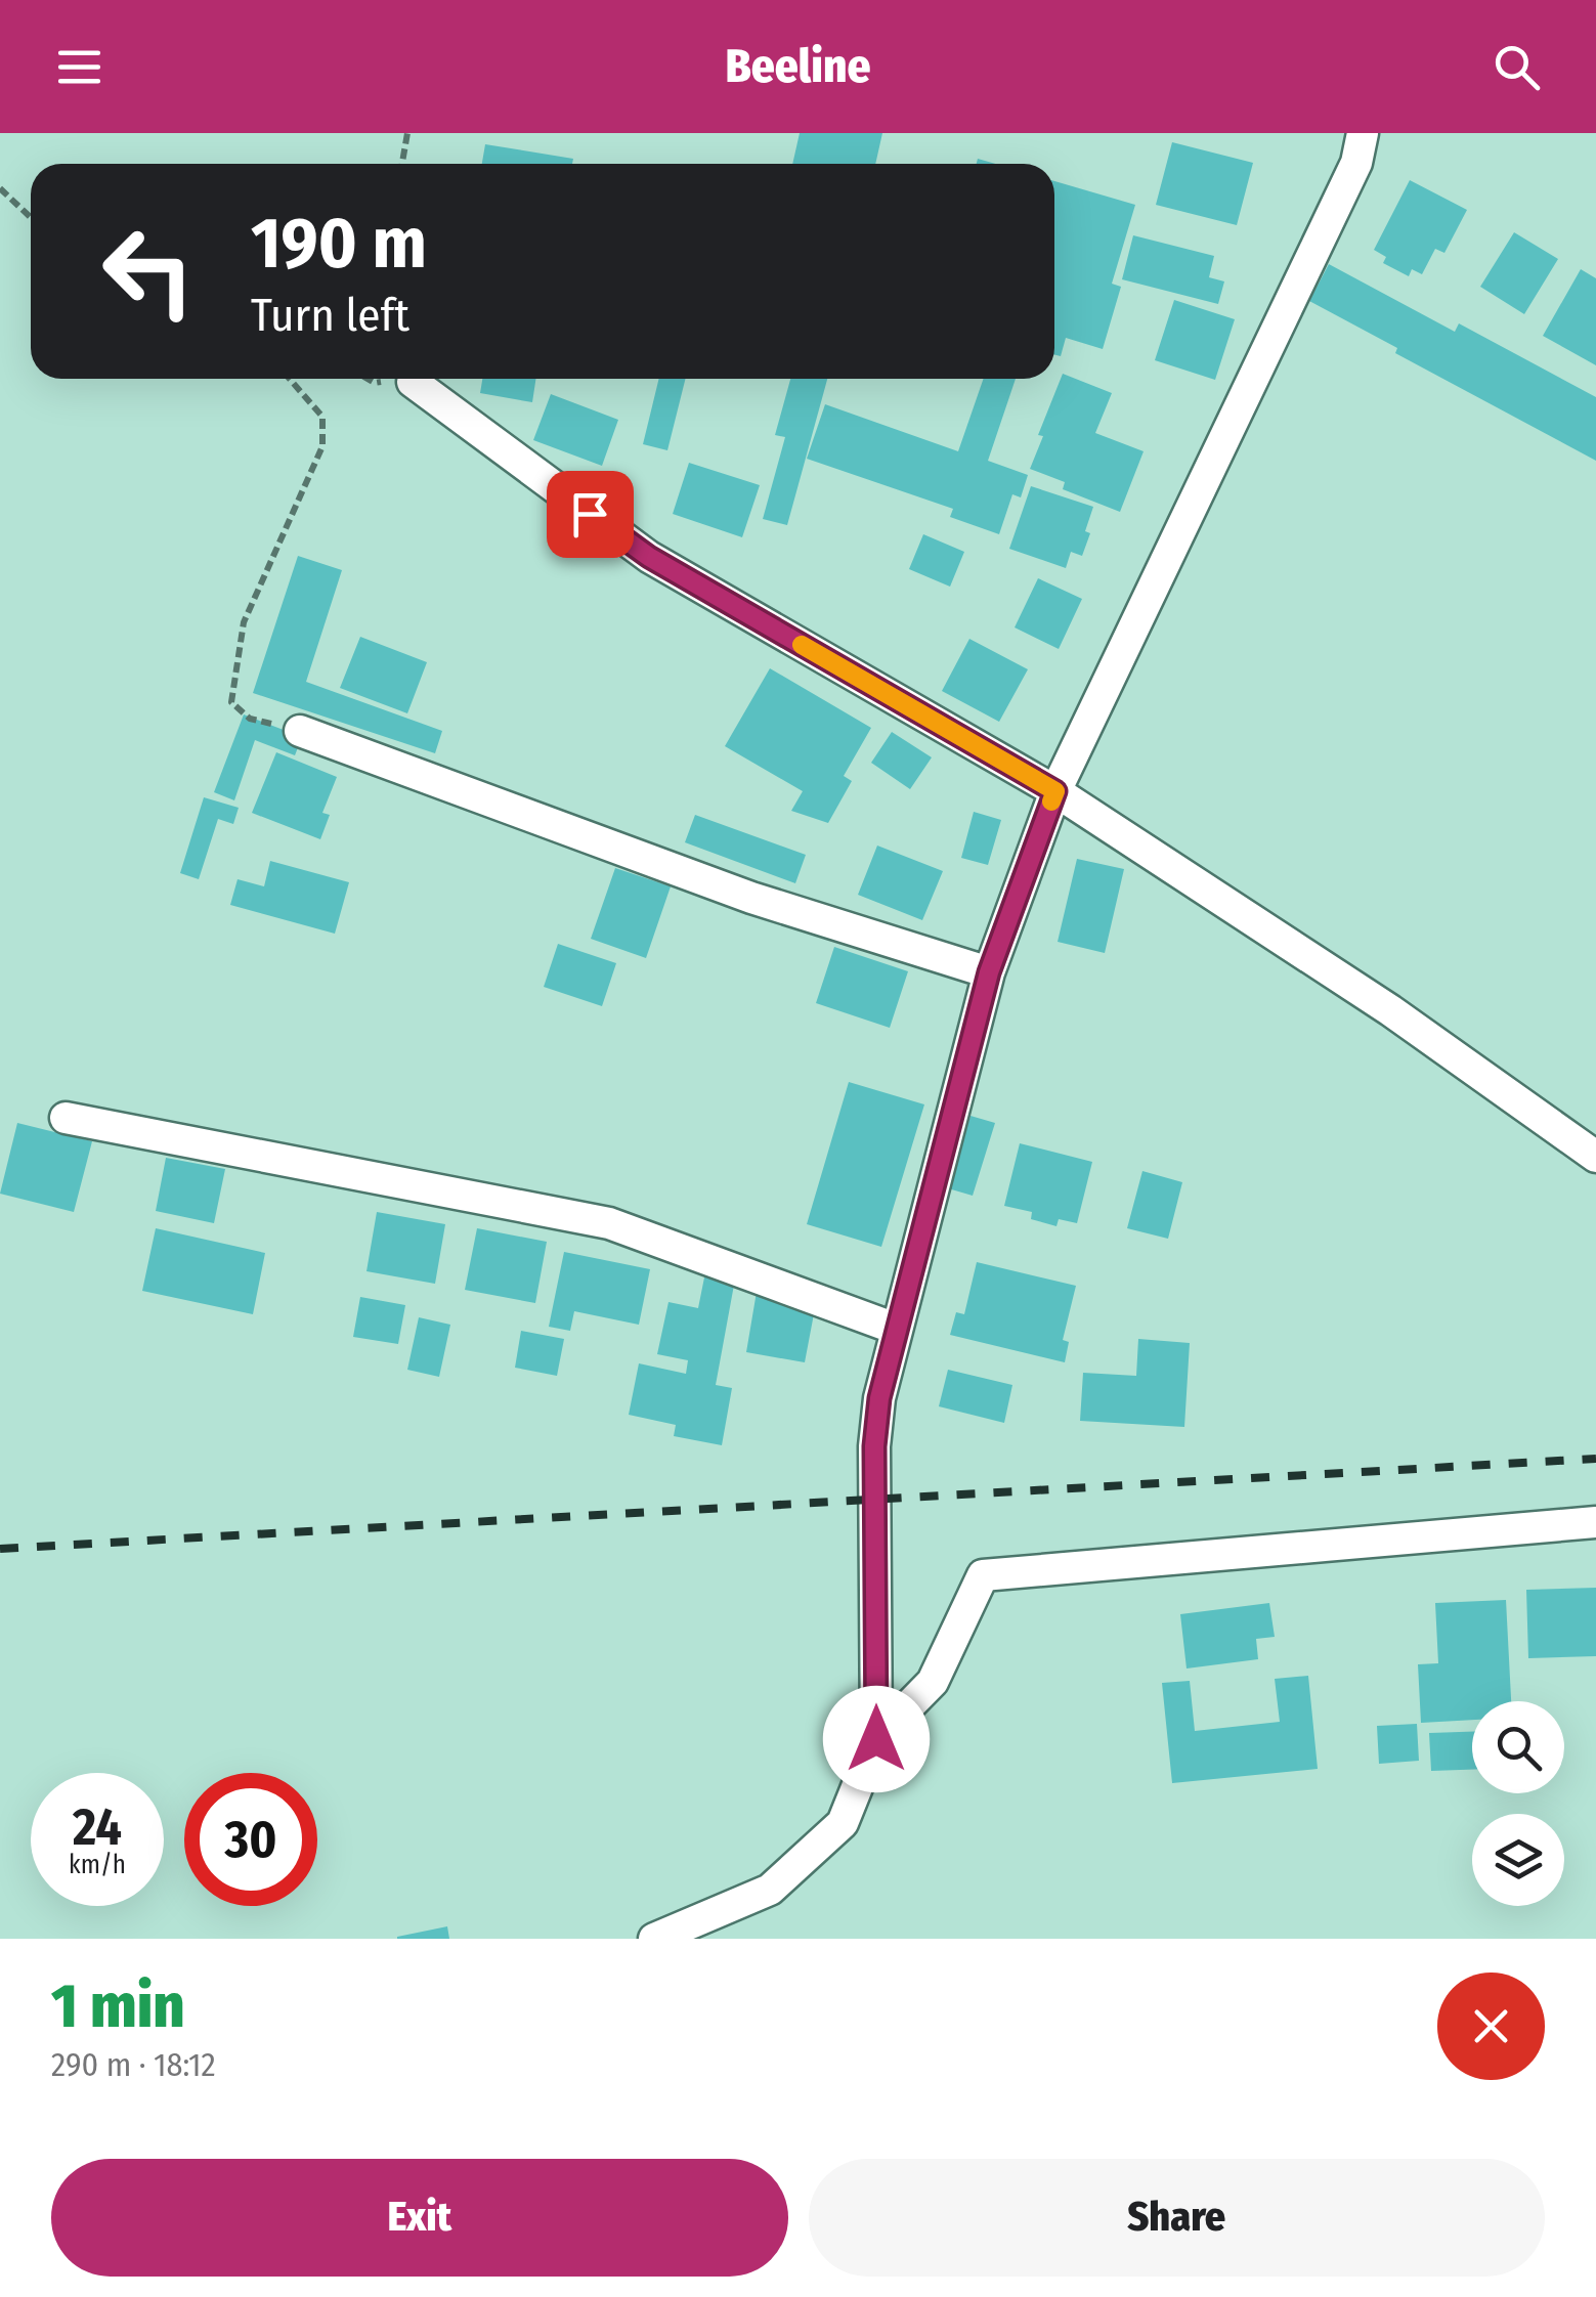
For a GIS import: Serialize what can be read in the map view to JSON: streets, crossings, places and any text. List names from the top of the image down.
{
  "page": {
    "header": "Beeline",
    "turn": ["190 m", "Turn left"],
    "speed": "24 km/h",
    "limit": "30",
    "heading": ["1 min", "290 m · 18:12"],
    "buttons": ["Exit", "Share"]
  }
}
